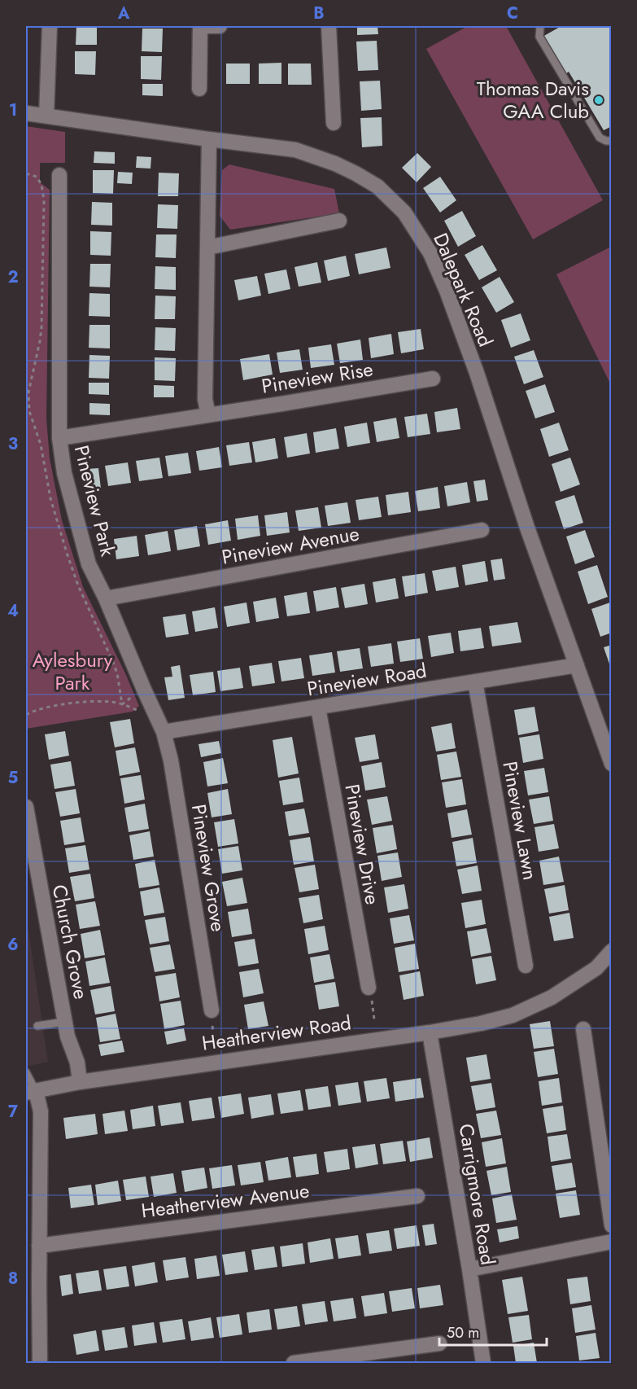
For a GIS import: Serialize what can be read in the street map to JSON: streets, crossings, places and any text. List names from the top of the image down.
{
  "streets": {
    "street": [
      "Dalepark Road",
      "Pineview Rise",
      "Pineview Park",
      "Pineview Avenue",
      "Pineview Road",
      "Pineview Lawn",
      "Pineview Drive",
      "Pineview Grove",
      "Church Grove",
      "Heatherview Road",
      "Carrigmore Road",
      "Heatherview Avenue"
    ]
  },
  "crossings": [
    ["Dalepark Road", "Pineview Road"],
    ["Pineview Rise", "Pineview Park"],
    ["Pineview Park", "Pineview Avenue"],
    ["Pineview Park", "Pineview Road"],
    ["Pineview Park", "Pineview Grove"],
    ["Pineview Road", "Pineview Lawn"],
    ["Pineview Road", "Pineview Drive"],
    ["Pineview Road", "Pineview Grove"],
    ["Church Grove", "Heatherview Road"],
    ["Heatherview Road", "Carrigmore Road"]
  ],
  "parks": ["Aylesbury Park"],
  "places": ["Thomas Davis GAA Club"],
  "scale_bar": "50 m",
  "grid": {
    "columns": ["A", "B", "C"],
    "rows": [
      "1",
      "2",
      "3",
      "4",
      "5",
      "6",
      "7",
      "8"
    ]
  }
}
